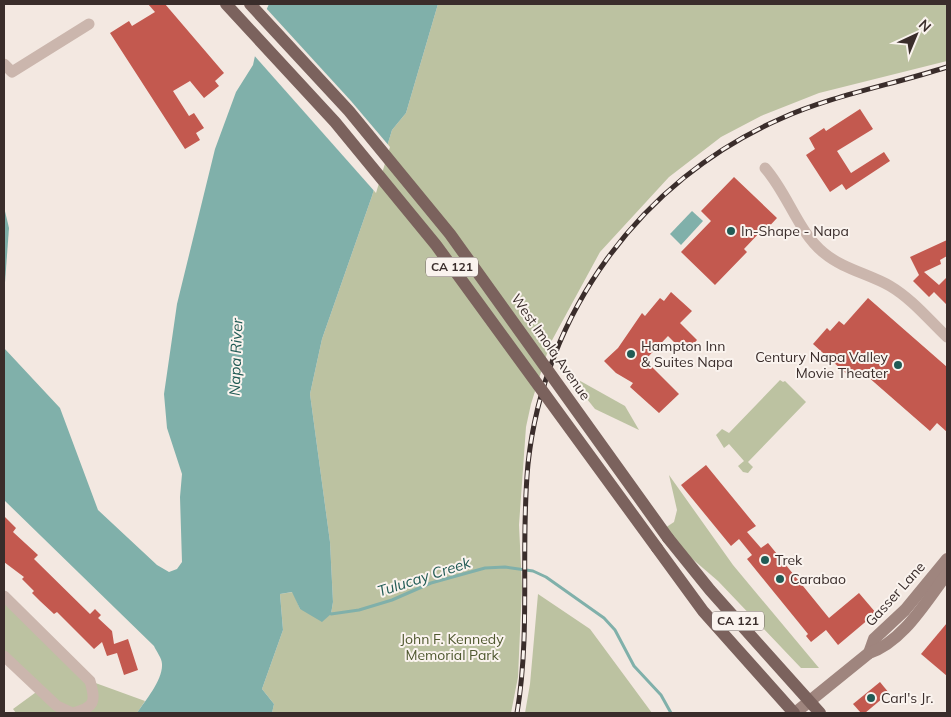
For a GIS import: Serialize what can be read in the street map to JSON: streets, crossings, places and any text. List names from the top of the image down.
{
  "streets": {
    "main road": ["CA 121", "West Imola Avenue"],
    "street": ["Gasser Lane"]
  },
  "crossings": [
    ["CA 121", "Gasser Lane"],
    ["West Imola Avenue", "Gasser Lane"]
  ],
  "water": ["Napa River", "Tulucay Creek"],
  "parks": ["John F. Kennedy Memorial Park"],
  "places": [
    "In-Shape - Napa",
    "Hampton Inn & Suites Napa",
    "Century Napa Valley Movie Theater",
    "Trek",
    "Carabao",
    "Carl's Jr."
  ],
  "north": "top right"
}
